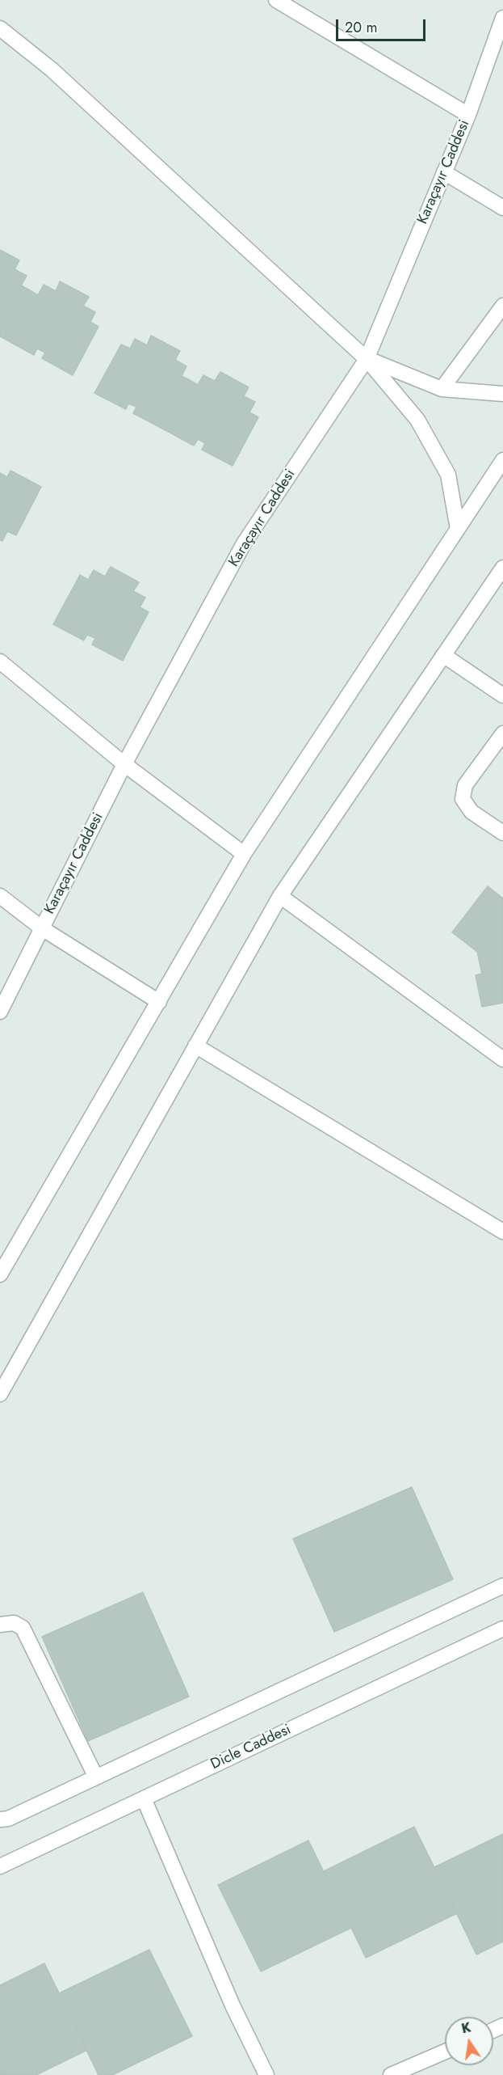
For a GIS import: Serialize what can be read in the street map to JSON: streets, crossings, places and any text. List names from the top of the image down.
{
  "streets": {
    "street": ["Karaçayır Caddesi", "Dicle Caddesi"]
  },
  "scale_bar": "20 m",
  "north": "top"
}
